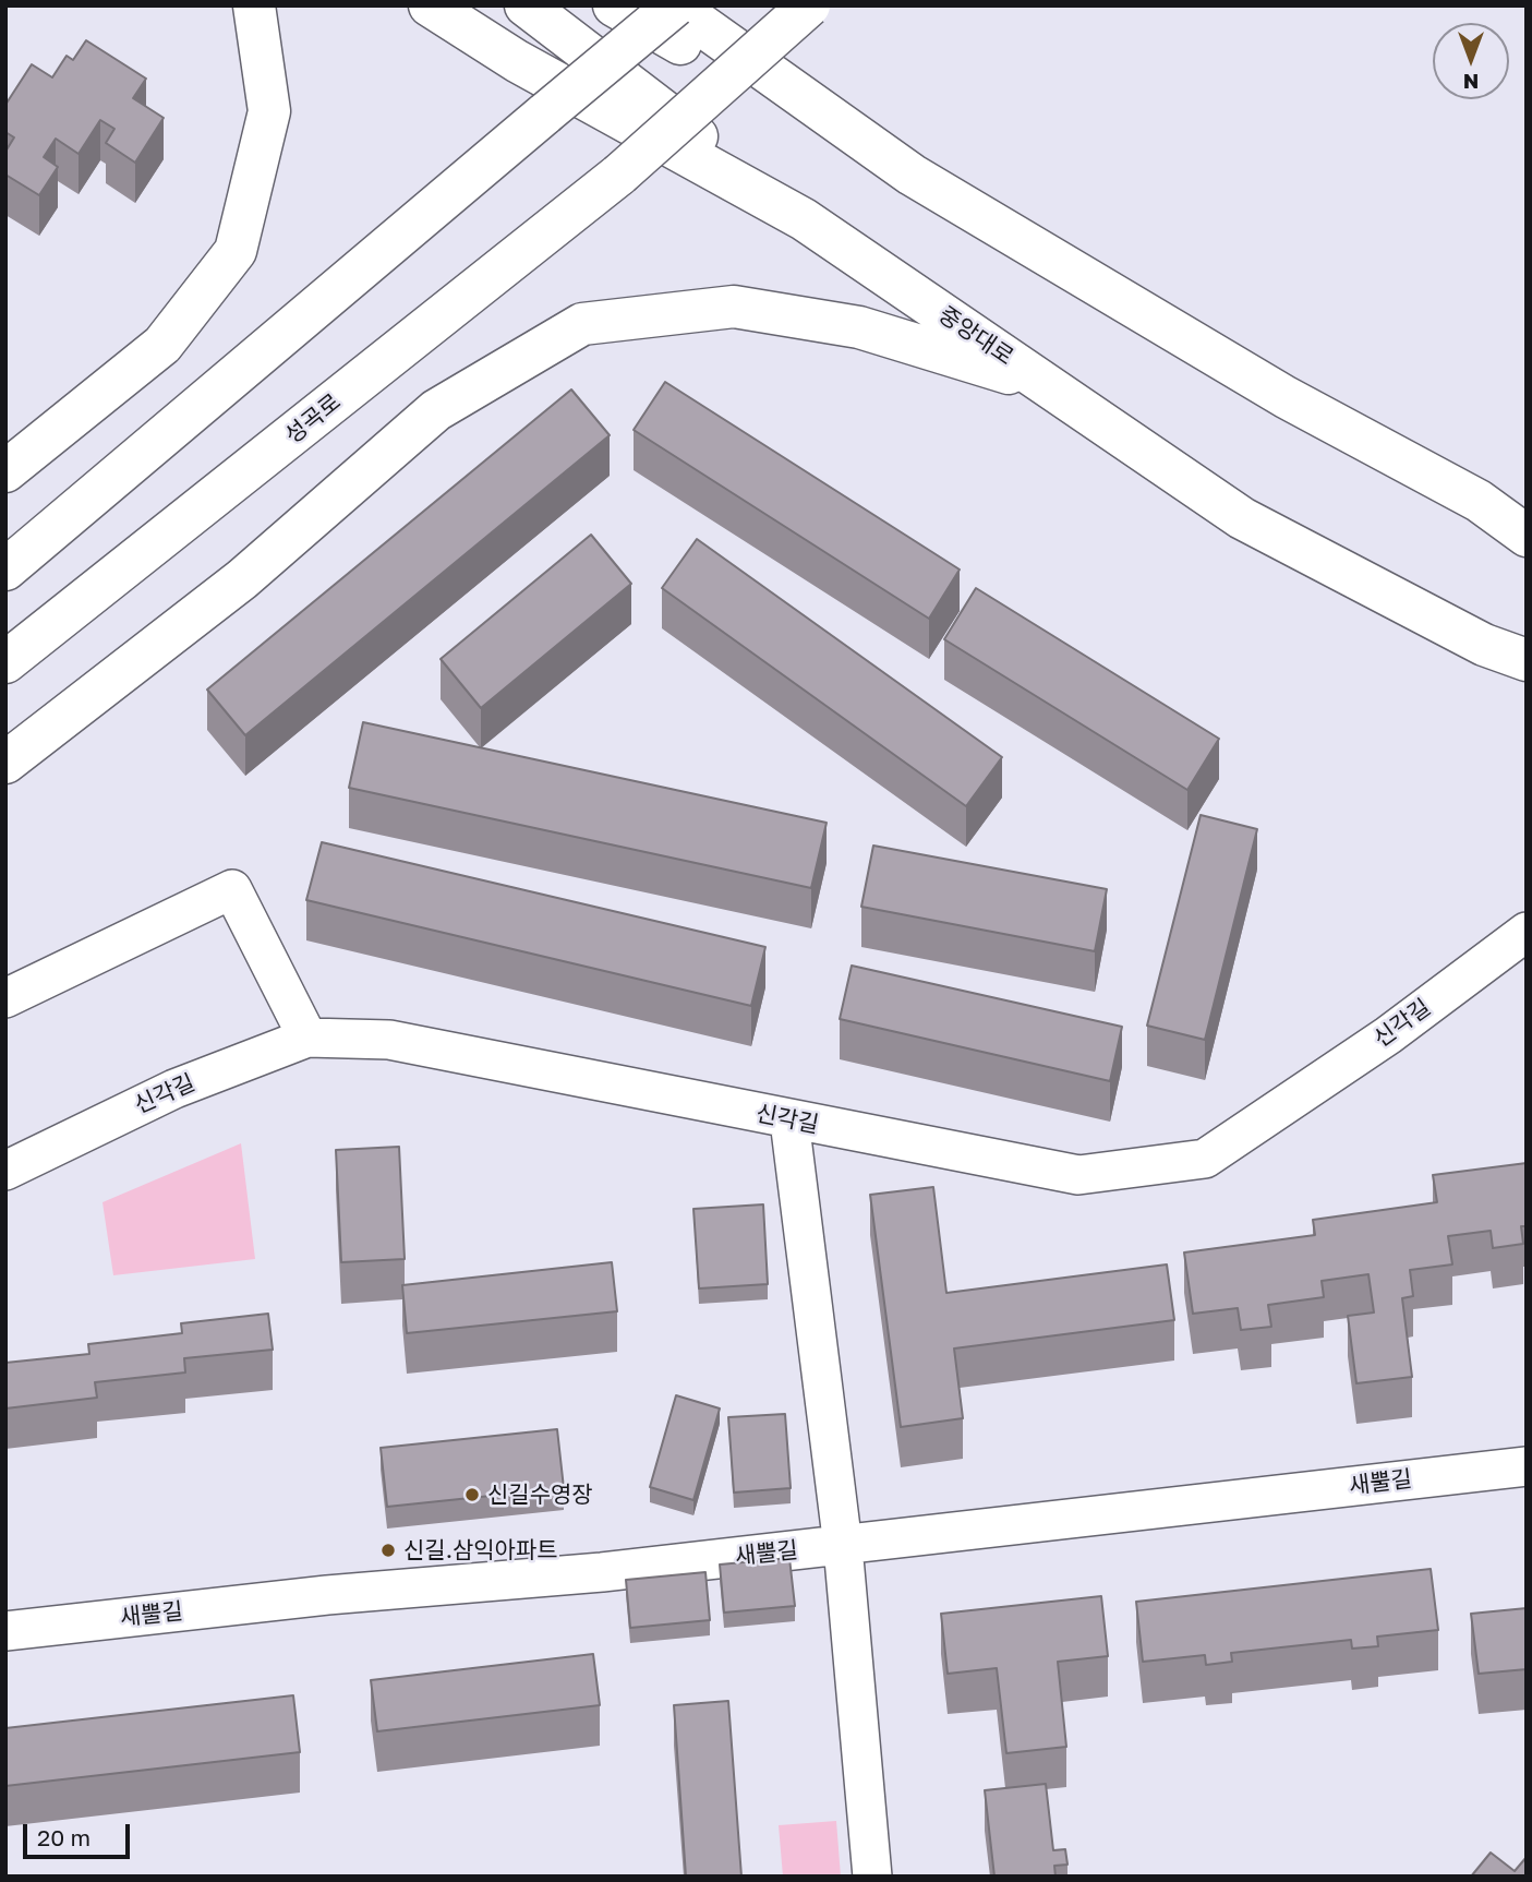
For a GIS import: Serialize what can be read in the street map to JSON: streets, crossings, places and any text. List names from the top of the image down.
{
  "streets": {
    "main road": ["중앙대로", "성곡로"],
    "street": ["신각길", "새뿔길"]
  },
  "places": ["신길수영장", "신길.삼익아파트"],
  "scale_bar": "20 m",
  "north": "bottom"
}
